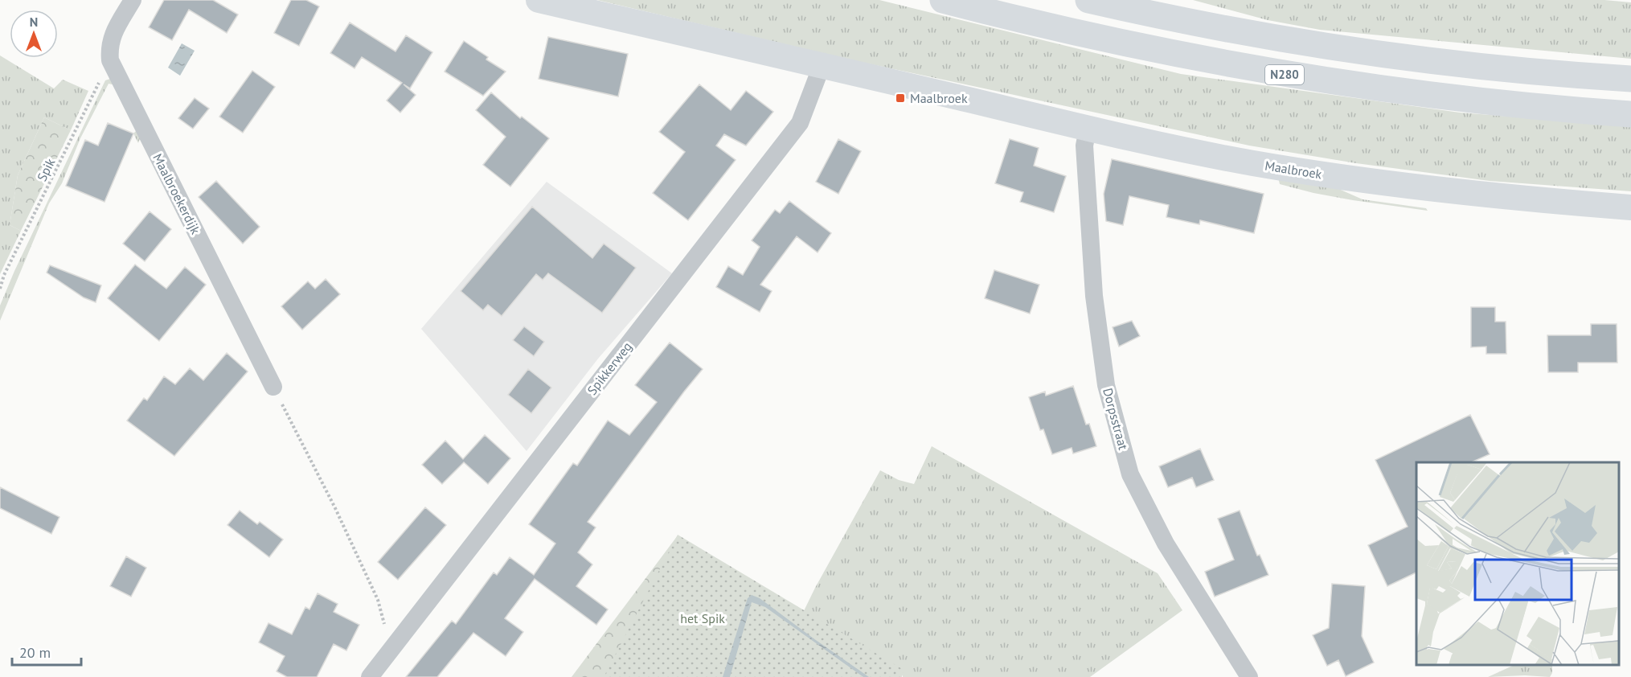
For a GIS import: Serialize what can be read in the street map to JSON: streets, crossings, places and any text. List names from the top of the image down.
{
  "streets": {
    "highway": ["N280"],
    "street": [
      "Maalbroek",
      "Maalbroekerdijk",
      "Spikkerweg",
      "Dorpsstraat"
    ],
    "path": ["Spik"]
  },
  "crossings": [
    ["Spik", "Maalbroekerdijk"],
    ["Maalbroek", "Spikkerweg"],
    ["Maalbroek", "Dorpsstraat"]
  ],
  "parks": ["het Spik"],
  "places": {
    "transit": ["Maalbroek"]
  },
  "scale_bar": "20 m",
  "north": "top"
}
